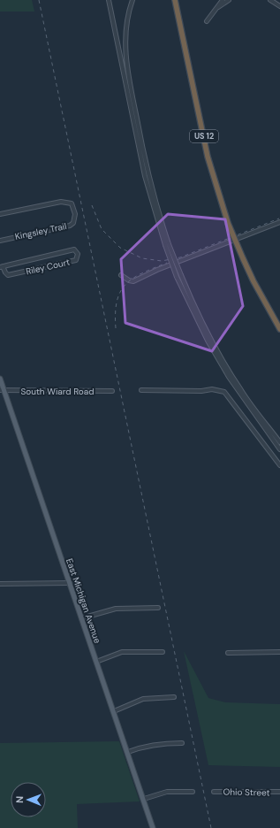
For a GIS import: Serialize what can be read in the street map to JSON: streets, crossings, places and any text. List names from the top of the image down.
{
  "streets": {
    "highway": ["US 12"],
    "main road": ["East Michigan Avenue"],
    "street": [
      "Kingsley Trail",
      "Riley Court",
      "South Wiard Road",
      "Ohio Street"
    ]
  },
  "crossings": [
    ["South Wiard Road", "East Michigan Avenue"]
  ],
  "north": "left"
}
